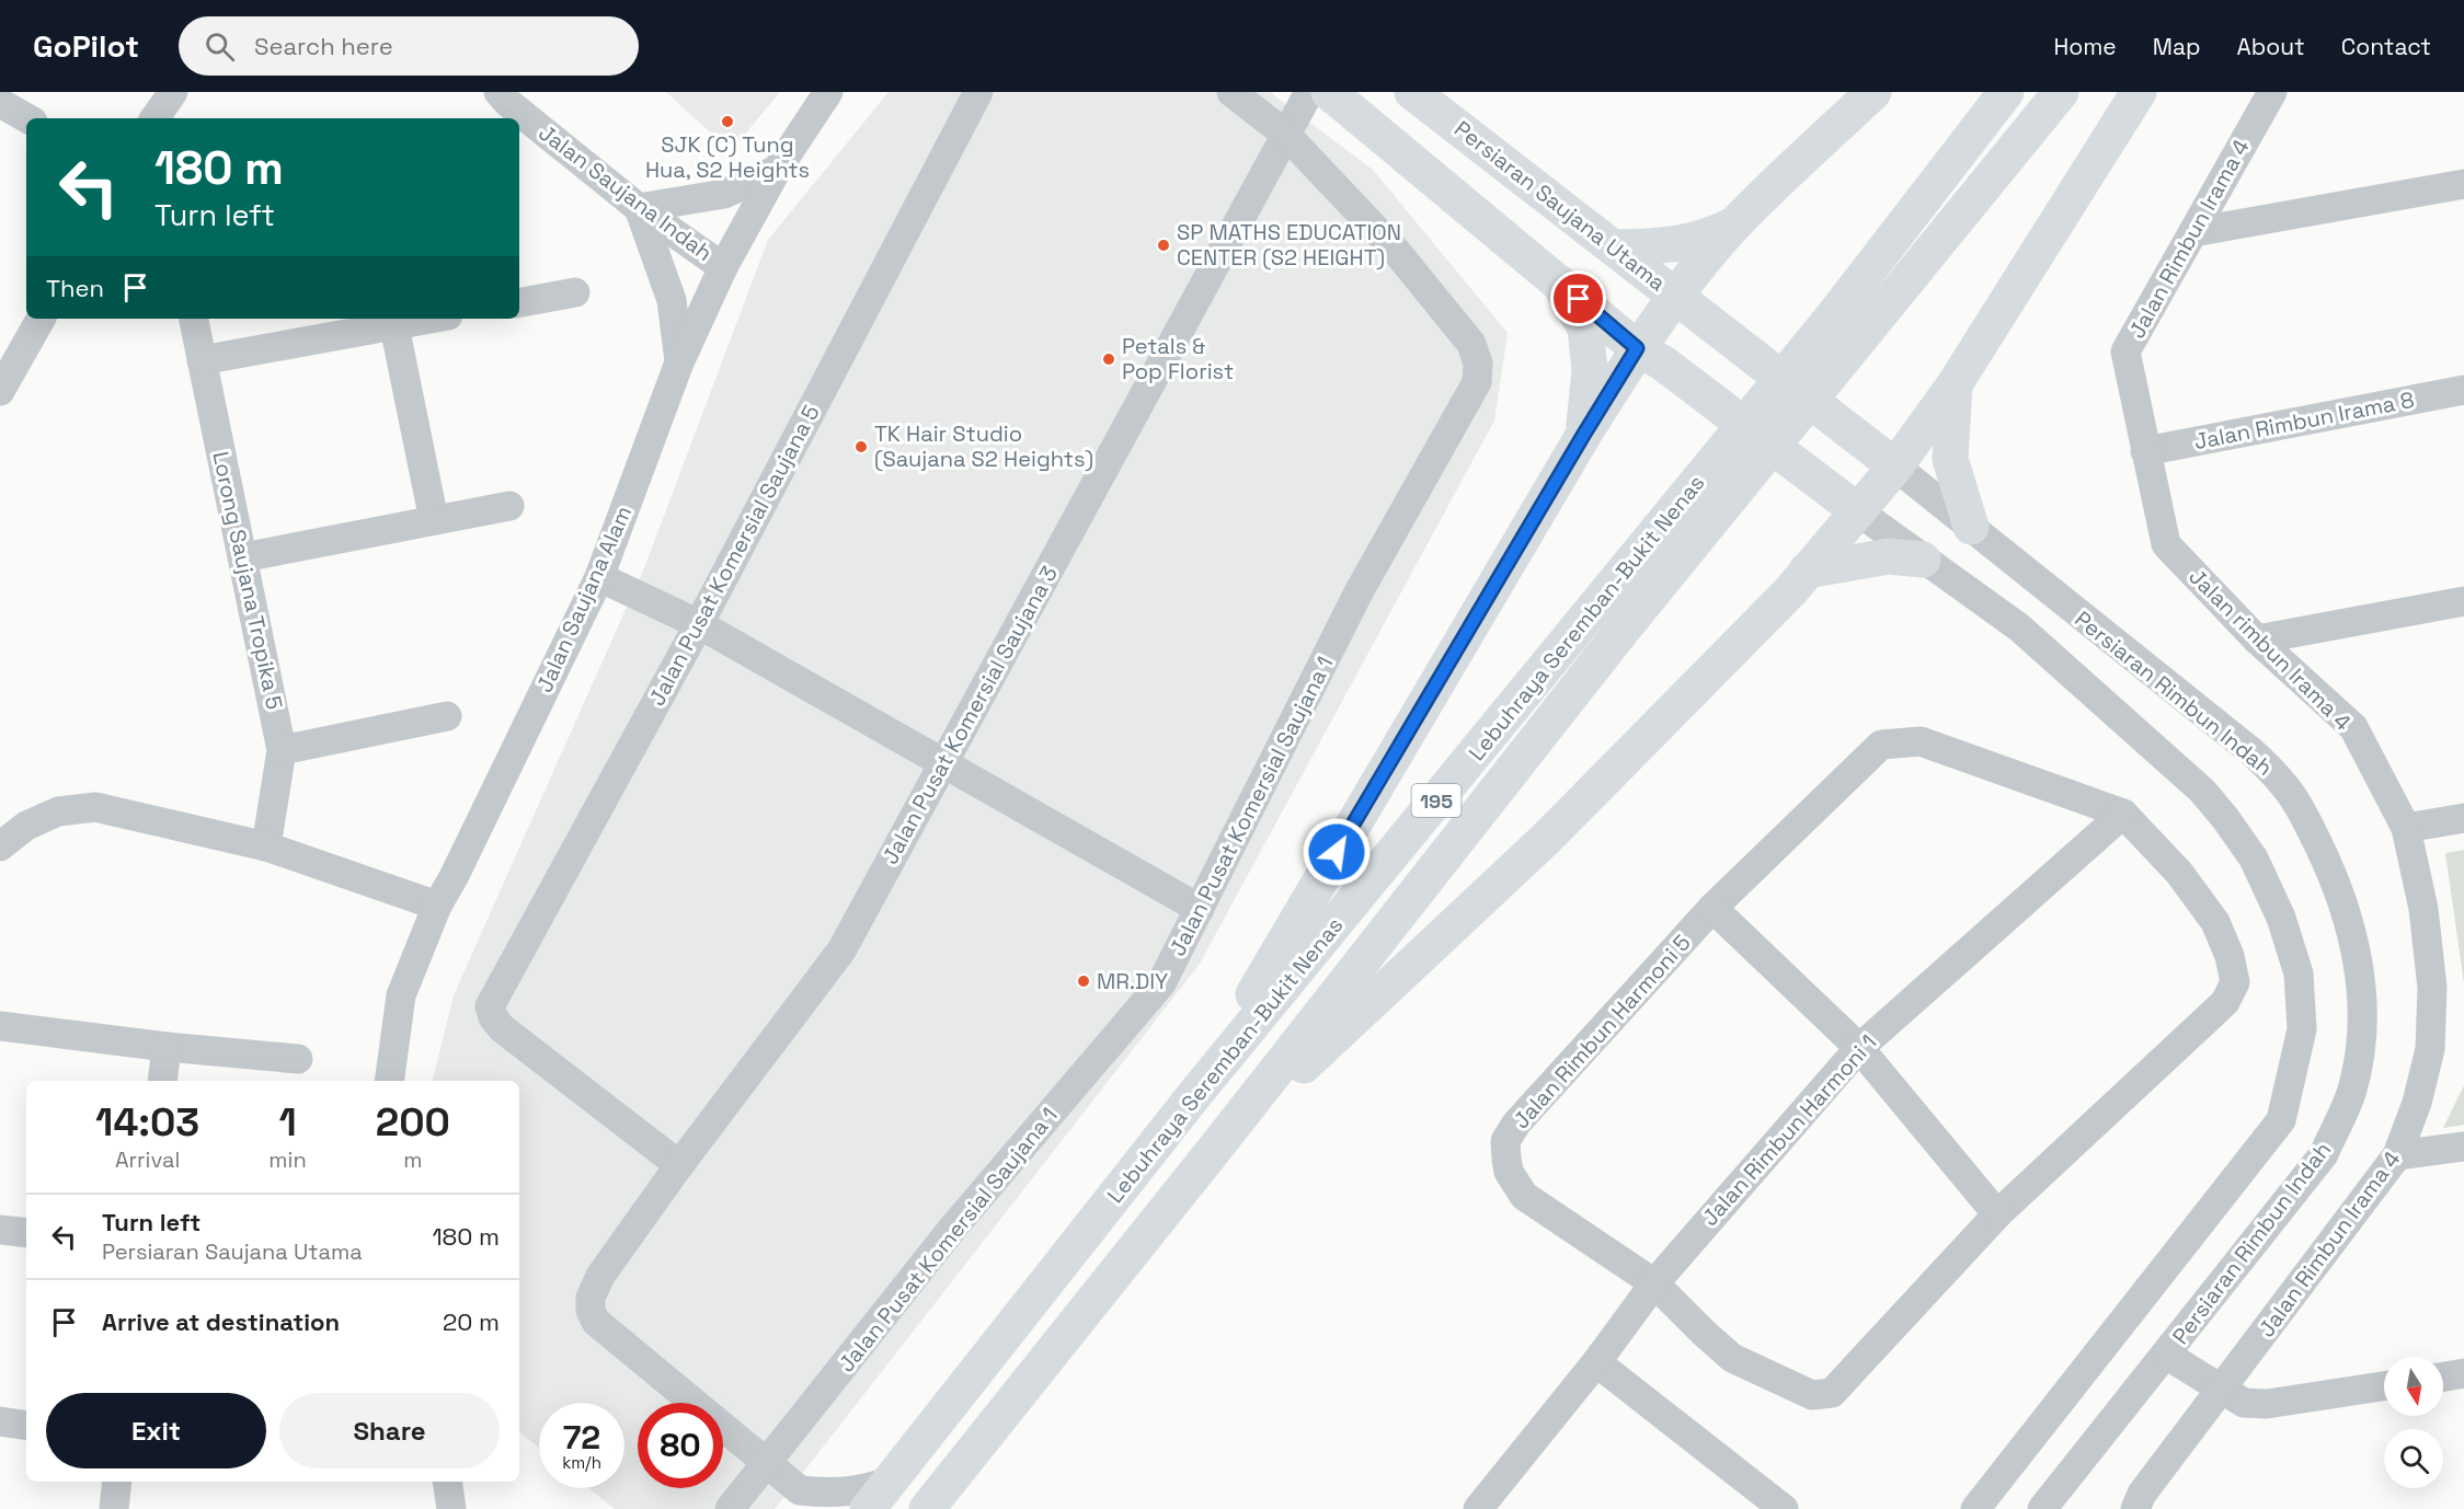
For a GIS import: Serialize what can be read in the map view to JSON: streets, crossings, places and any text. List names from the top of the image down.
{
  "streets": {
    "main road": ["Persiaran Saujana Utama", "Lebuhraya Seremban-Bukit Nenas", "195"],
    "street": [
      "Jalan Saujana Indah",
      "Jalan Rimbun Irama 4",
      "Jalan Rimbun Irama 8",
      "Jalan Pusat Komersial Saujana 5",
      "Lorong Saujana Tropika 5",
      "Jalan Saujana Alam",
      "Jalan rimbun Irama 4",
      "Persiaran Rimbun Indah",
      "Jalan Pusat Komersial Saujana 3",
      "Jalan Pusat Komersial Saujana 1",
      "Jalan Rimbun Harmoni 5",
      "Jalan Rimbun Harmoni 1"
    ]
  },
  "crossings": [
    ["Jalan Saujana Indah", "Jalan Saujana Alam"],
    ["Persiaran Saujana Utama", "Persiaran Rimbun Indah"],
    ["Jalan Rimbun Irama 4", "Jalan Rimbun Irama 8"],
    ["Jalan Rimbun Irama 4", "Jalan rimbun Irama 4"],
    ["Jalan Pusat Komersial Saujana 5", "Jalan Pusat Komersial Saujana 3"],
    ["Jalan Pusat Komersial Saujana 3", "Jalan Pusat Komersial Saujana 1"],
    ["Jalan Rimbun Harmoni 5", "Jalan Rimbun Harmoni 1"]
  ],
  "places": [
    "SJK (C) Tung Hua, S2 Heights",
    "SP MATHS EDUCATION CENTER (S2 HEIGHT)",
    "Petals & Pop Florist",
    "TK Hair Studio (Saujana S2 Heights)",
    "MR.DIY"
  ],
  "north": "bottom",
  "page": {
    "header": "GoPilot",
    "search": "Search here",
    "nav": [
      "Home",
      "Map",
      "About",
      "Contact"
    ],
    "turn": ["180 m", "Turn left"],
    "then": "Then",
    "eta": [
      "14:03",
      "Arrival",
      "1",
      "min",
      "200",
      "m"
    ],
    "list": [
      {
        "name": "Turn left",
        "note": "Persiaran Saujana Utama",
        "value": "180 m"
      },
      {
        "name": "Arrive at destination",
        "value": "20 m"
      }
    ],
    "buttons": ["Exit", "Share"],
    "speed": "72 km/h",
    "limit": "80"
  }
}
